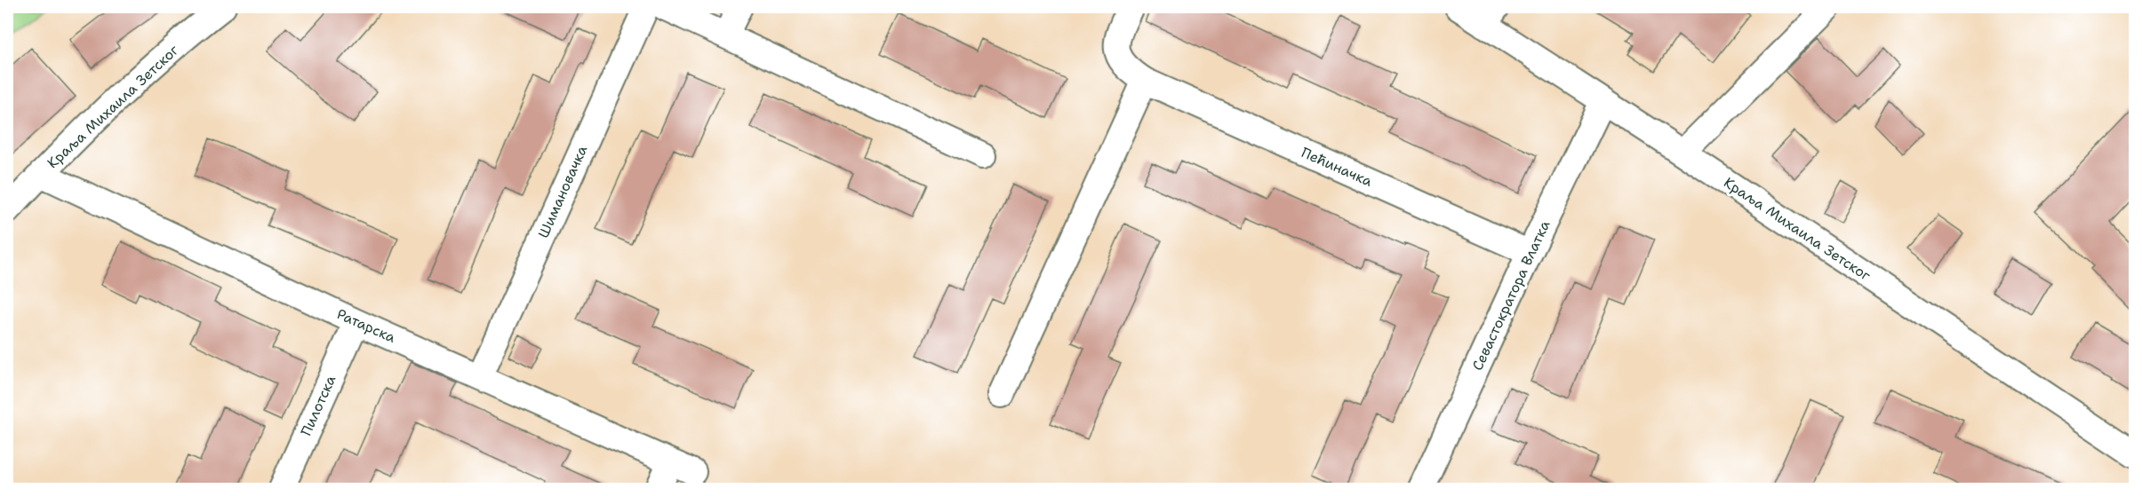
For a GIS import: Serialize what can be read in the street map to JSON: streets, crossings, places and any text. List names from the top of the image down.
{
  "streets": {
    "street": [
      "Краља Михаила Зетског",
      "Пећиначка",
      "Шимановачка",
      "Севастократора Влатка",
      "Ратарска",
      "Пилотска"
    ]
  },
  "crossings": [
    ["Краља Михаила Зетског", "Севастократора Влатка"],
    ["Краља Михаила Зетског", "Ратарска"],
    ["Пећиначка", "Севастократора Влатка"],
    ["Шимановачка", "Ратарска"],
    ["Ратарска", "Пилотска"]
  ]
}
